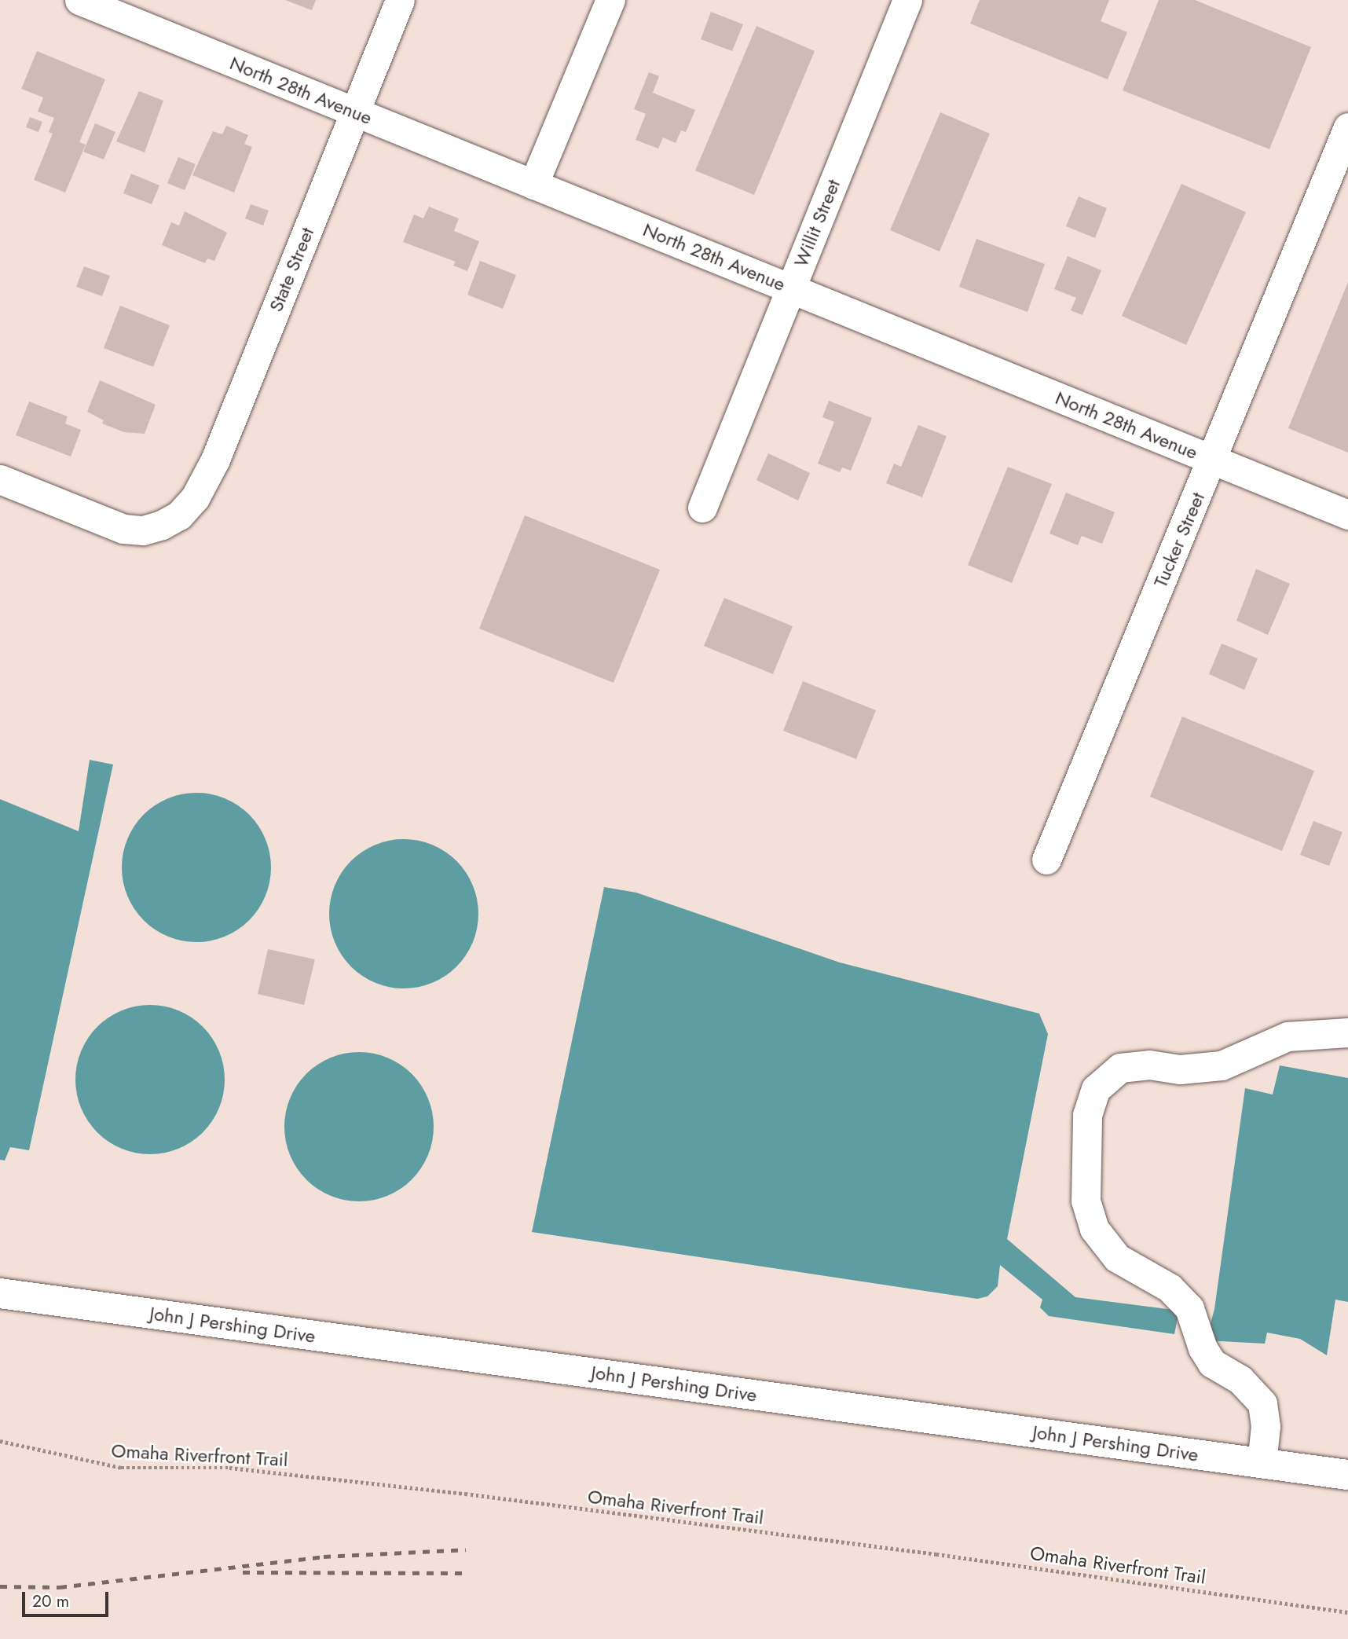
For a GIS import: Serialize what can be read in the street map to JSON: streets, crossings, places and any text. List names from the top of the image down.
{
  "streets": {
    "main road": ["John J Pershing Drive"],
    "street": [
      "North 28th Avenue",
      "Willit Street",
      "State Street",
      "Tucker Street"
    ],
    "path": ["Omaha Riverfront Trail"]
  },
  "crossings": [
    ["North 28th Avenue", "Willit Street"],
    ["North 28th Avenue", "State Street"],
    ["North 28th Avenue", "Tucker Street"]
  ],
  "scale_bar": "20 m"
}
